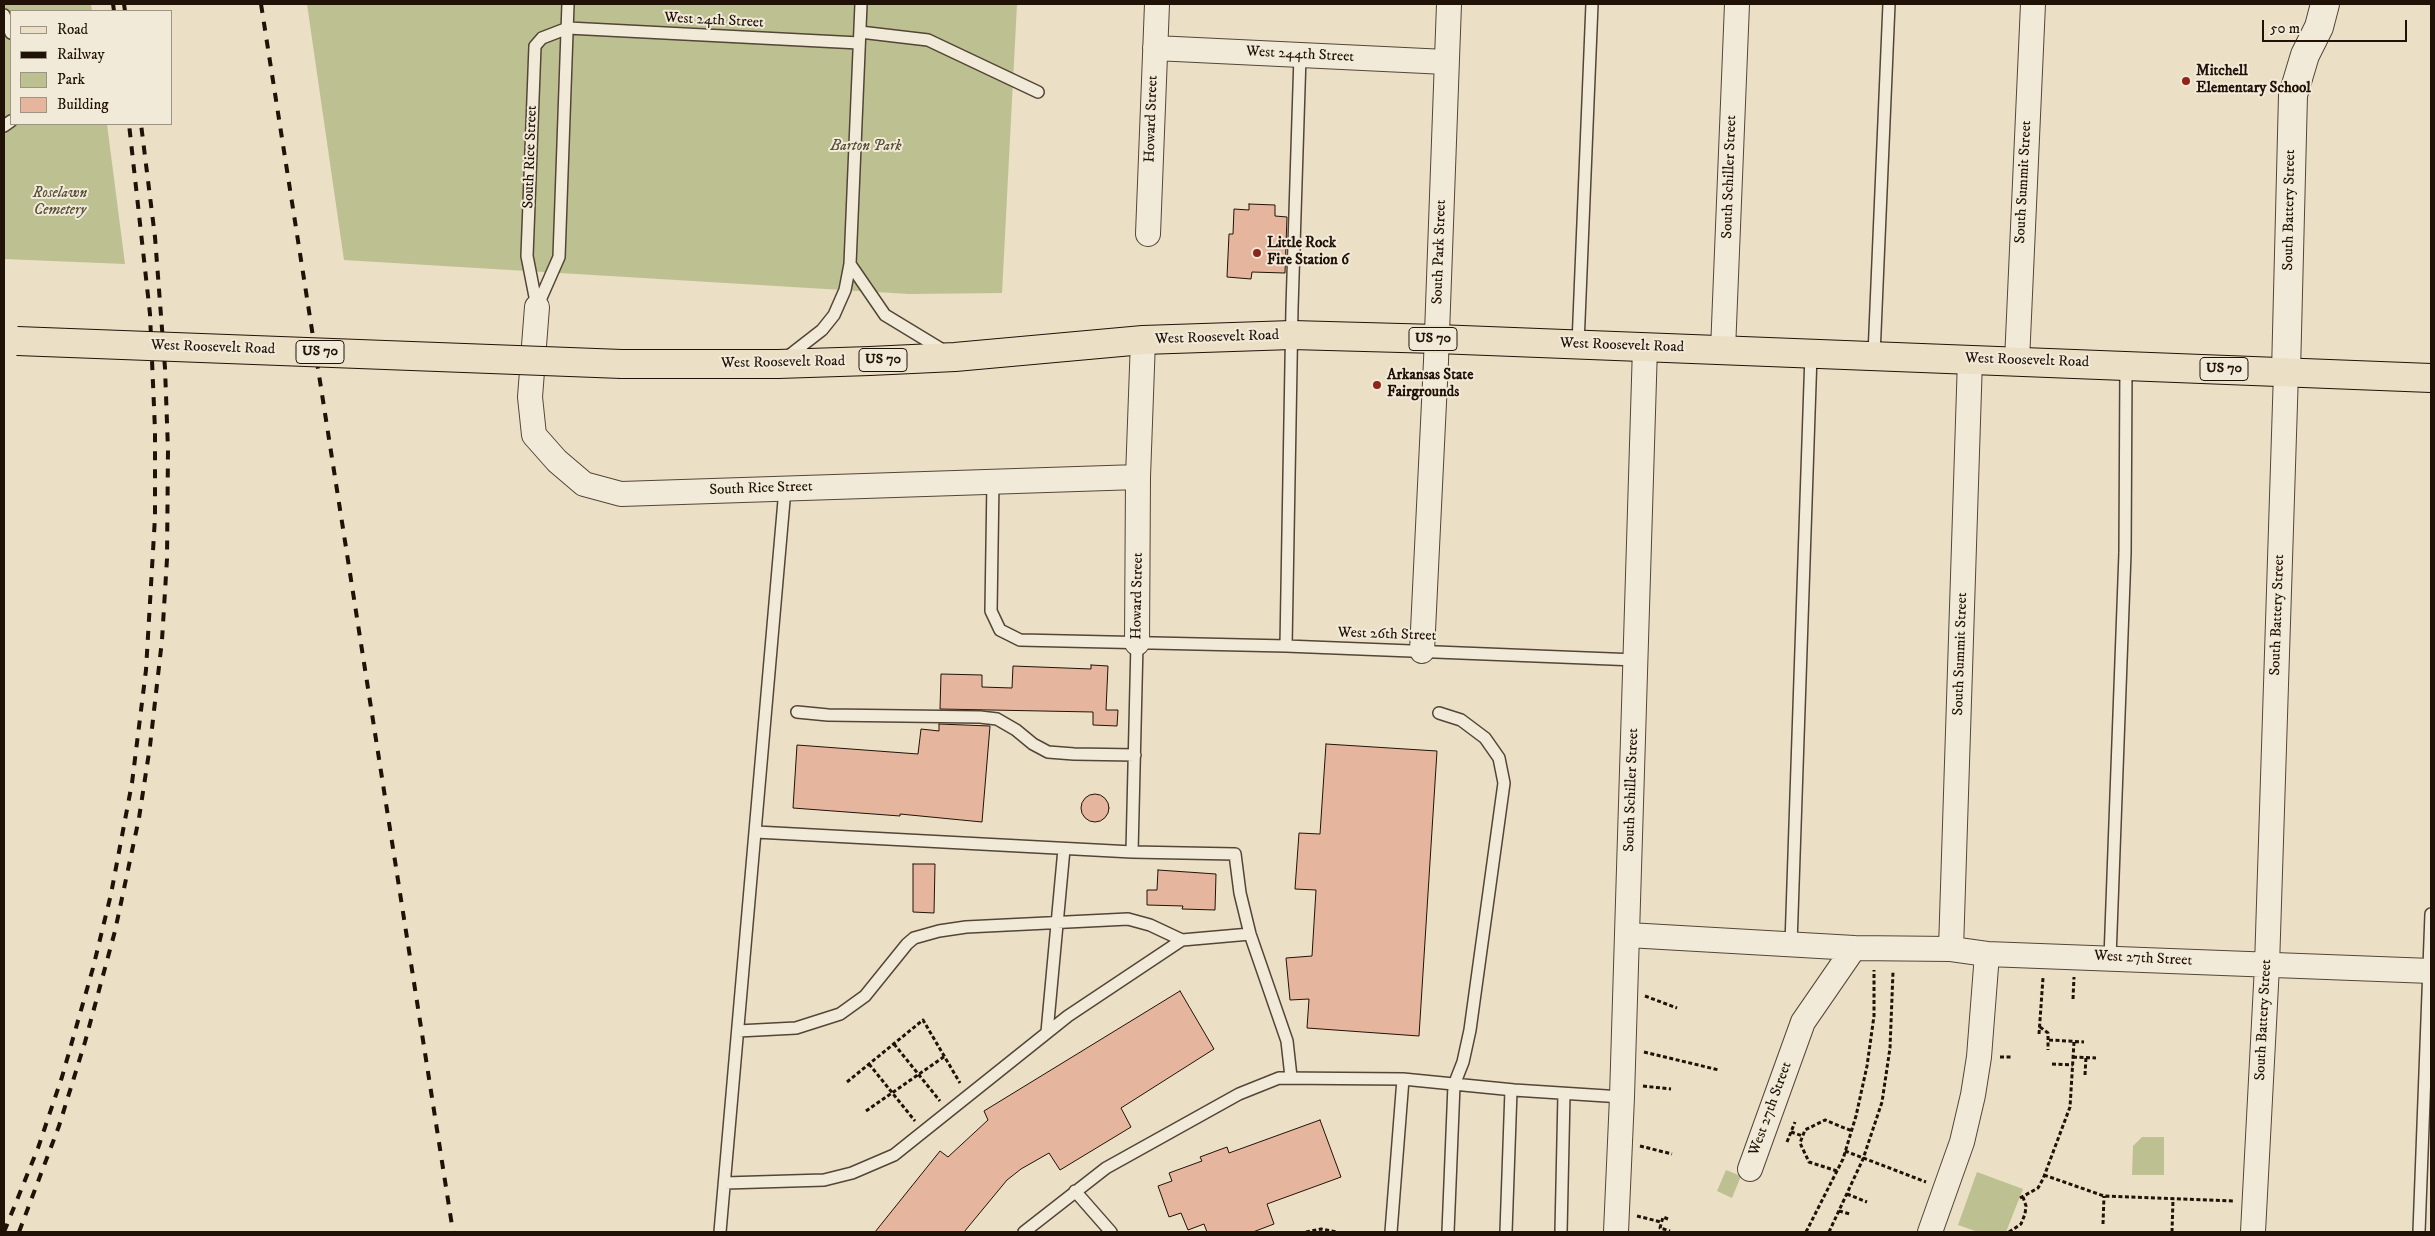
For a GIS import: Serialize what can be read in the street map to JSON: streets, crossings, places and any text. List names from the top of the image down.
{
  "streets": {
    "main road": ["West Roosevelt Road", "US 70"],
    "street": [
      "West 244th Street",
      "Howard Street",
      "South Rice Street",
      "South Schiller Street",
      "South Summit Street",
      "South Battery Street",
      "South Park Street",
      "West 27th Street"
    ],
    "lane": ["West 24th Street", "West 26th Street"]
  },
  "crossings": [
    ["West 24th Street", "South Rice Street"],
    ["West 244th Street", "Howard Street"],
    ["West 244th Street", "South Park Street"],
    ["Howard Street", "South Rice Street"],
    ["Howard Street", "West Roosevelt Road"],
    ["Howard Street", "West 26th Street"],
    ["South Rice Street", "West 26th Street"],
    ["South Schiller Street", "West Roosevelt Road"],
    ["South Schiller Street", "West 26th Street"],
    ["South Schiller Street", "West 27th Street"],
    ["South Summit Street", "West Roosevelt Road"],
    ["South Summit Street", "West 27th Street"],
    ["South Battery Street", "West Roosevelt Road"],
    ["South Battery Street", "West 27th Street"],
    ["South Park Street", "West Roosevelt Road"],
    ["South Park Street", "West 26th Street"]
  ],
  "parks": ["Barton Park", "Roselawn Cemetery"],
  "places": ["Mitchell Elementary School", "Little Rock Fire Station 6", "Arkansas State Fairgrounds"],
  "legend": [
    "Road",
    "Railway",
    "Park",
    "Building"
  ],
  "scale_bar": "50 m"
}
